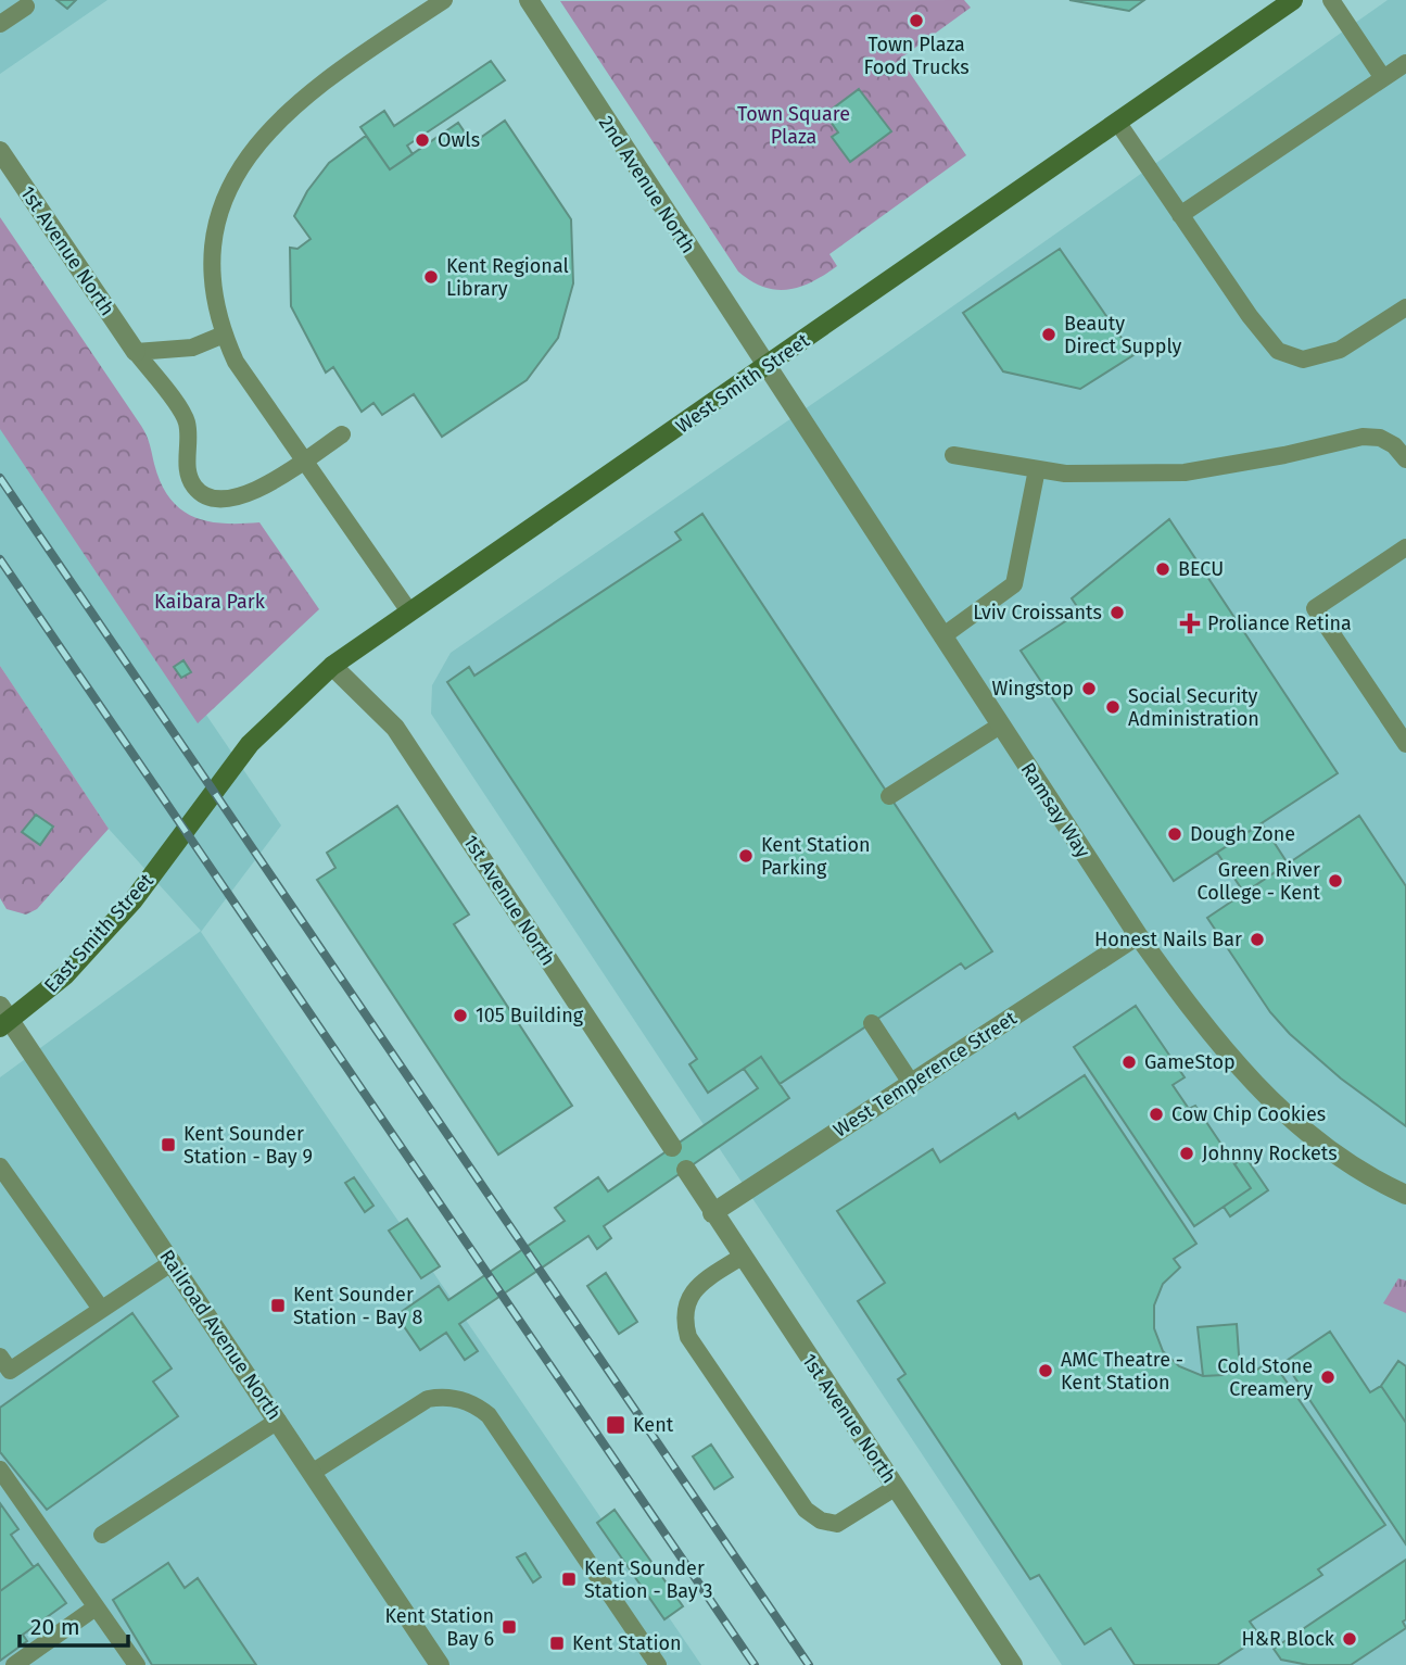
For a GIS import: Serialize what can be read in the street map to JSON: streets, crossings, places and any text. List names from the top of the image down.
{
  "streets": {
    "main road": ["West Smith Street", "East Smith Street"],
    "street": [
      "2nd Avenue North",
      "1st Avenue North",
      "Ramsay Way",
      "West Temperence Street",
      "Railroad Avenue North"
    ]
  },
  "crossings": [
    ["2nd Avenue North", "West Smith Street"],
    ["2nd Avenue North", "Ramsay Way"],
    ["1st Avenue North", "West Smith Street"],
    ["1st Avenue North", "West Temperence Street"],
    ["West Smith Street", "Ramsay Way"],
    ["West Smith Street", "East Smith Street"],
    ["Ramsay Way", "West Temperence Street"],
    ["East Smith Street", "Railroad Avenue North"]
  ],
  "parks": ["Town Square Plaza", "Kaibara Park"],
  "places": {
    "other": [
      "Town Plaza Food Trucks",
      "Owls",
      "Kent Regional Library",
      "Beauty Direct Supply",
      "BECU",
      "Lviv Croissants",
      "Wingstop",
      "Social Security Administration",
      "Dough Zone",
      "Kent Station Parking",
      "Green River College - Kent",
      "Honest Nails Bar",
      "105 Building",
      "GameStop",
      "Cow Chip Cookies",
      "Johnny Rockets",
      "AMC Theatre - Kent Station",
      "Cold Stone Creamery",
      "H&R Block"
    ],
    "health": ["Proliance Retina"],
    "transit": [
      "Kent Sounder Station - Bay 9",
      "Kent Sounder Station - Bay 8",
      "Kent",
      "Kent Sounder Station - Bay 3",
      "Kent Station Bay 6",
      "Kent Station"
    ]
  },
  "scale_bar": "20 m"
}
